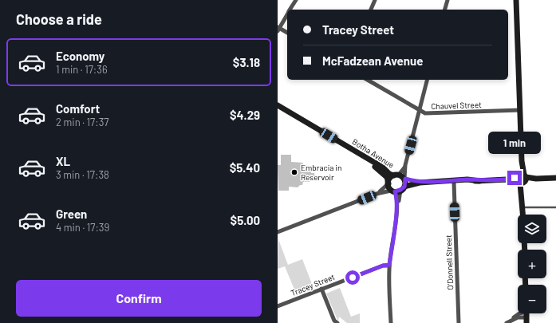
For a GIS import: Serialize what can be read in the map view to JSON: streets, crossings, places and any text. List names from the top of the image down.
{
  "streets": {
    "street": [
      "Chauvel Street",
      "Botha Avenue",
      "O'Donnell Street",
      "Tracey Street"
    ]
  },
  "places": ["Embracia in Reservoir"],
  "page": {
    "heading": "Choose a ride",
    "banner": ["Tracey Street", "McFadzean Avenue"],
    "list": [
      {
        "name": "Economy",
        "note": "1 min · 17:36",
        "value": "$3.18"
      },
      {
        "name": "Comfort",
        "note": "2 min · 17:37",
        "value": "$4.29"
      },
      {
        "name": "XL",
        "note": "3 min · 17:38",
        "value": "$5.40"
      },
      {
        "name": "Green",
        "note": "4 min · 17:39",
        "value": "$5.00"
      }
    ],
    "bubble": "1 min",
    "map_buttons": ["+", "−"],
    "buttons": "Confirm"
  }
}
